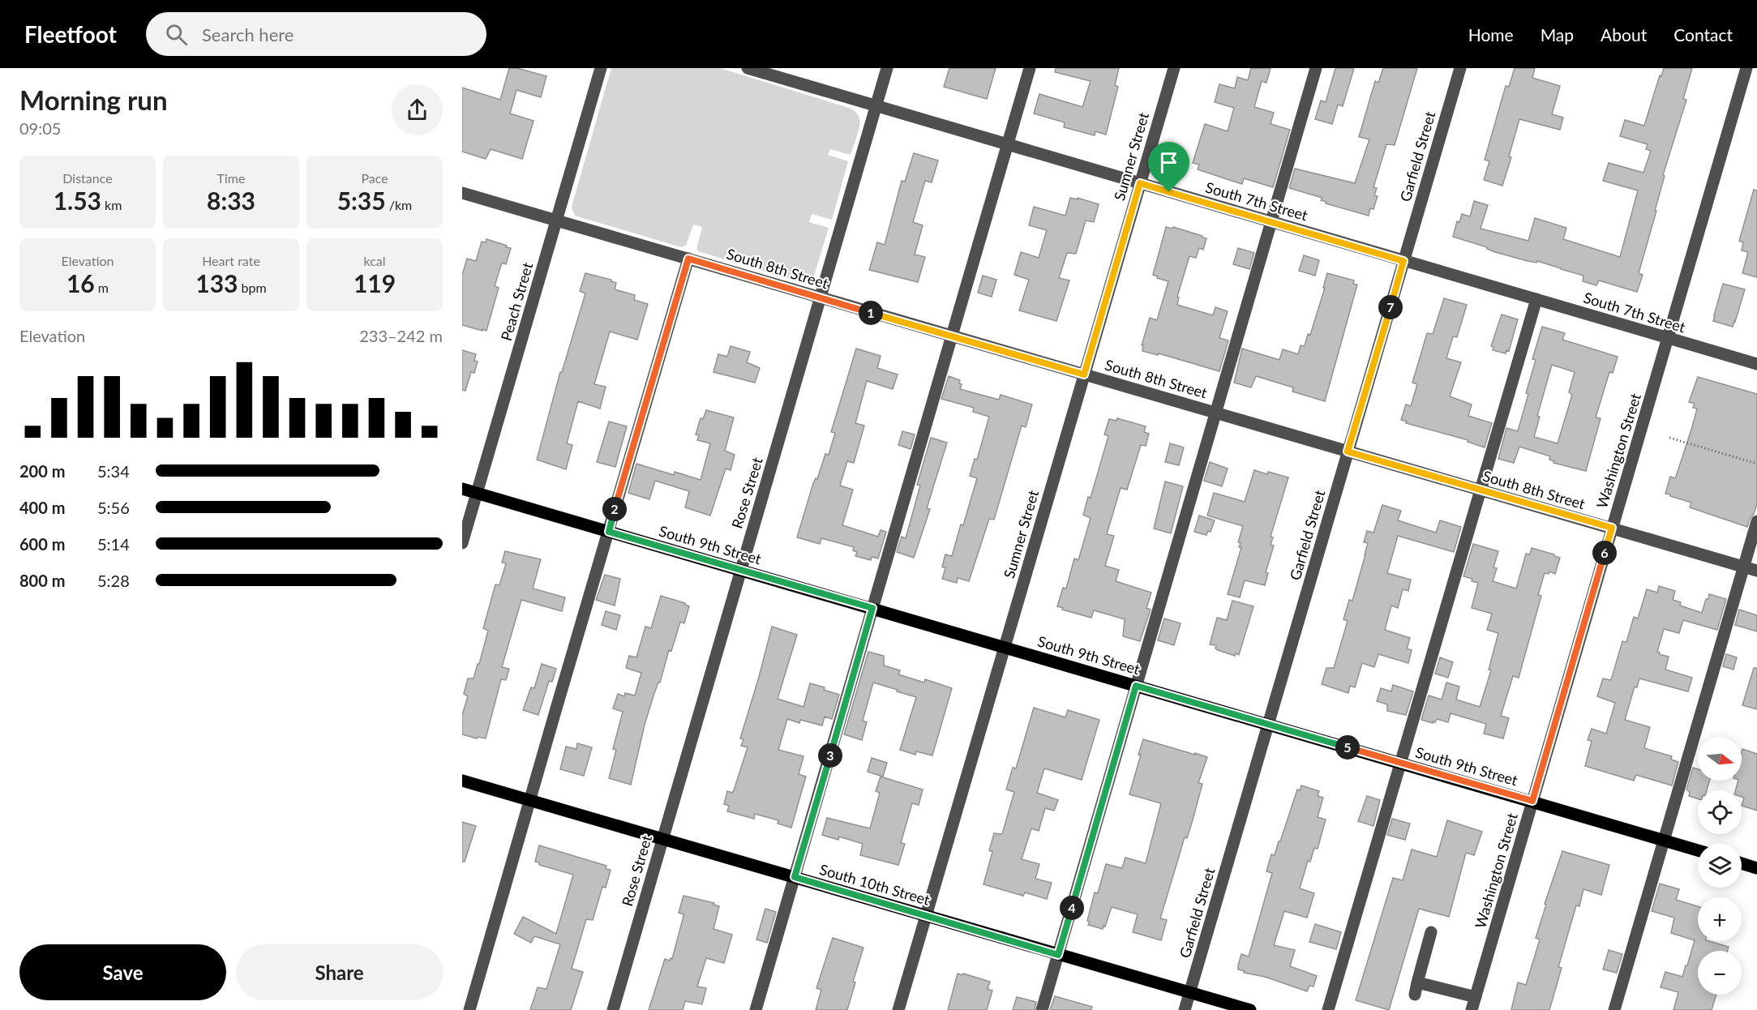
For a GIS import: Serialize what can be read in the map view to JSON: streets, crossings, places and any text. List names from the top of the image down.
{
  "streets": {
    "main road": ["South 9th Street", "South 10th Street"],
    "street": [
      "Sumner Street",
      "Garfield Street",
      "South 7th Street",
      "South 8th Street",
      "Peach Street",
      "Washington Street",
      "Rose Street"
    ]
  },
  "crossings": [
    ["Sumner Street", "South 7th Street"],
    ["Sumner Street", "South 8th Street"],
    ["Sumner Street", "South 9th Street"],
    ["Sumner Street", "South 10th Street"],
    ["Garfield Street", "South 7th Street"],
    ["Garfield Street", "South 8th Street"],
    ["Garfield Street", "South 9th Street"],
    ["Garfield Street", "South 10th Street"],
    ["South 7th Street", "Washington Street"],
    ["South 7th Street", "Rose Street"],
    ["South 8th Street", "Peach Street"],
    ["South 8th Street", "Washington Street"],
    ["South 8th Street", "Rose Street"],
    ["Peach Street", "South 9th Street"],
    ["Washington Street", "South 9th Street"],
    ["Rose Street", "South 9th Street"],
    ["Rose Street", "South 10th Street"]
  ],
  "north": "right",
  "page": {
    "header": "Fleetfoot",
    "search": "Search here",
    "nav": [
      "Home",
      "Map",
      "About",
      "Contact"
    ],
    "heading": ["Morning run", "09:05"],
    "stats": [
      ["Distance", "1.53 km"],
      ["Time", "8:33"],
      ["Pace", "5:35 /km"],
      ["Elevation", "16 m"],
      ["Heart rate", "133 bpm"],
      ["kcal", "119"]
    ],
    "pins": [
      "7",
      "1",
      "2",
      "6",
      "5",
      "3",
      "4"
    ],
    "chart": ["Elevation", "233–242 m"],
    "list": [
      {
        "name": "200 m",
        "note": "5:34"
      },
      {
        "name": "400 m",
        "note": "5:56"
      },
      {
        "name": "600 m",
        "note": "5:14"
      },
      {
        "name": "800 m",
        "note": "5:28"
      }
    ],
    "map_buttons": ["+", "−"],
    "buttons": ["Save", "Share"]
  }
}
